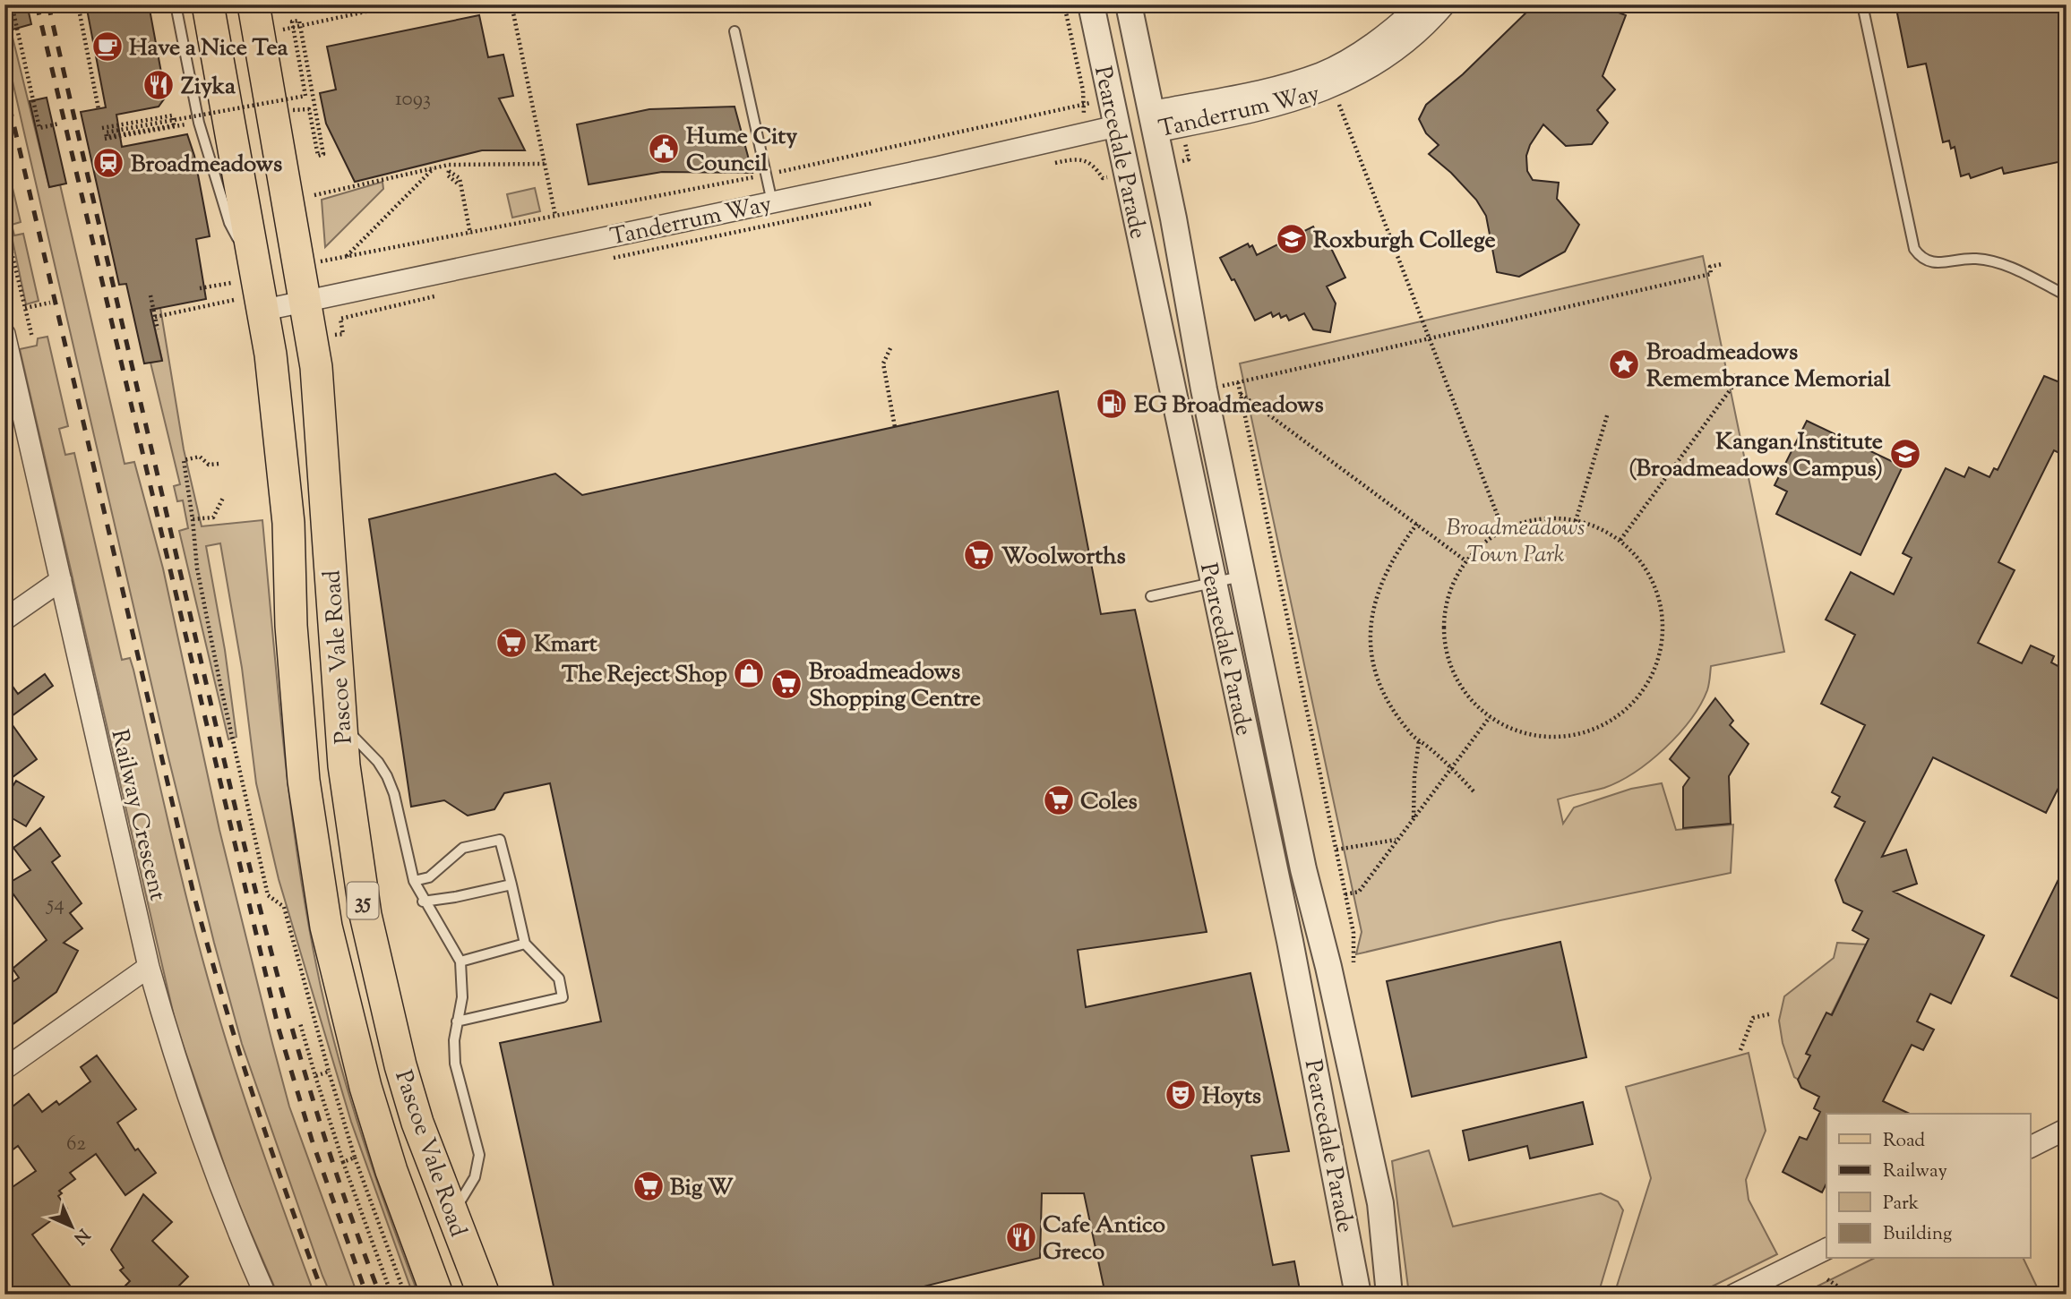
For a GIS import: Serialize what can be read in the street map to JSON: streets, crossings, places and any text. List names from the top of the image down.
{
  "streets": {
    "main road": ["Pascoe Vale Road", "35"],
    "street": ["Tanderrum Way", "Pearcedale Parade", "Railway Crescent"]
  },
  "crossings": [
    ["Tanderrum Way", "Pearcedale Parade"],
    ["Tanderrum Way", "Pascoe Vale Road"]
  ],
  "parks": ["Broadmeadows Town Park"],
  "places": {
    "cafe": ["Have a Nice Tea"],
    "restaurant": ["Ziyka", "Cafe Antico Greco"],
    "public building": ["Hume City Council"],
    "station": ["Broadmeadows"],
    "school or university": ["Roxburgh College", "Kangan Institute (Broadmeadows Campus)"],
    "place": ["Broadmeadows Remembrance Memorial"],
    "fuel station": ["EG Broadmeadows"],
    "supermarket": [
      "Woolworths",
      "Kmart",
      "Broadmeadows Shopping Centre",
      "Coles",
      "Big W"
    ],
    "shop": ["The Reject Shop"],
    "theatre": ["Hoyts"]
  },
  "house_numbers": ["1093", "54", "62"],
  "legend": [
    "Road",
    "Railway",
    "Park",
    "Building"
  ],
  "north": "bottom right"
}
